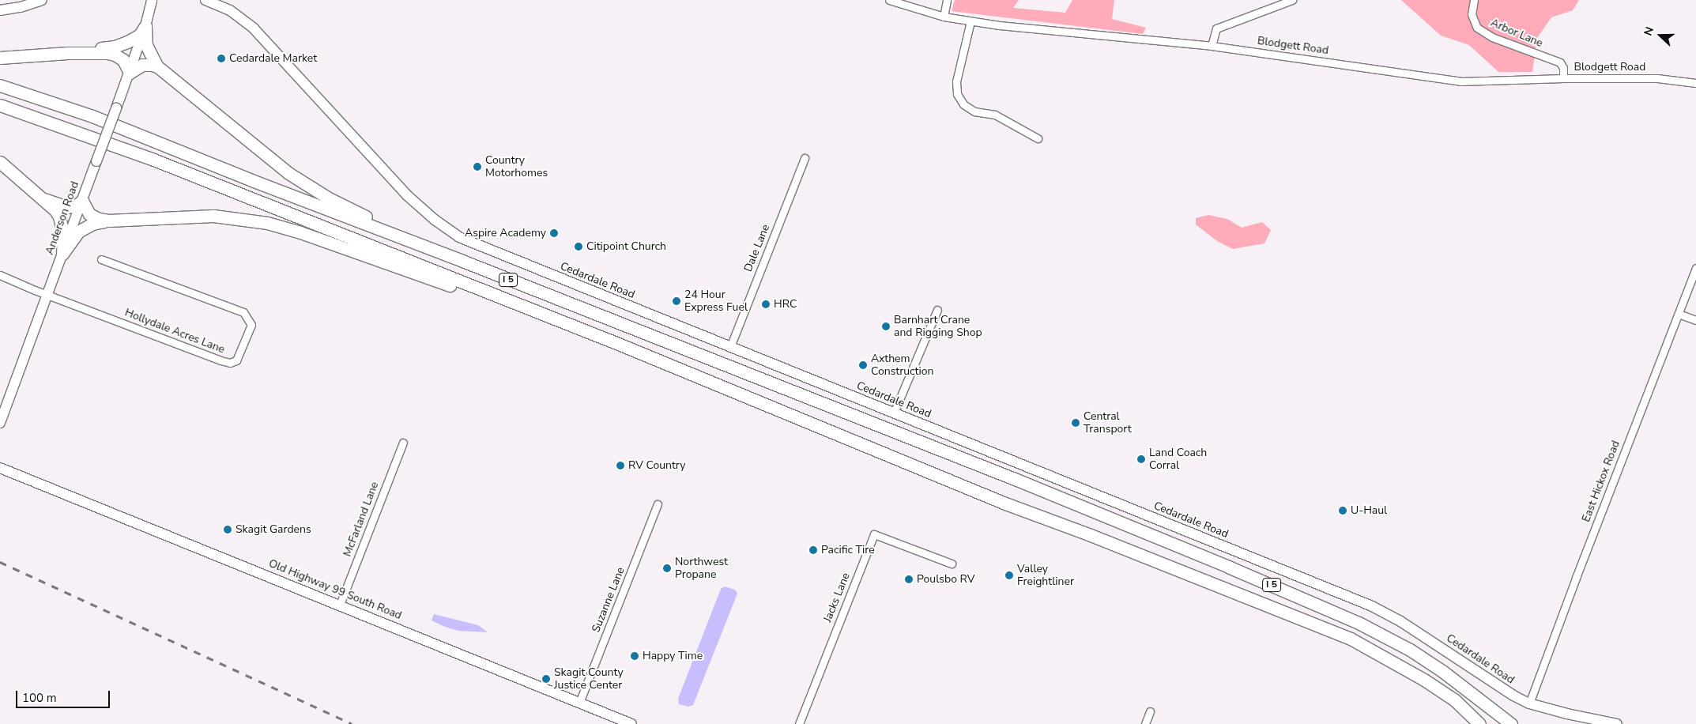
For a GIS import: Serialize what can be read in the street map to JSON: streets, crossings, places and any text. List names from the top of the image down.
{
  "streets": {
    "highway": ["I 5"],
    "street": [
      "Arbor Lane",
      "Blodgett Road",
      "Anderson Road",
      "Dale Lane",
      "Cedardale Road",
      "Hollydale Acres Lane",
      "East Hickox Road",
      "McFarland Lane",
      "Old Highway 99 South Road",
      "Jacks Lane",
      "Suzanne Lane"
    ]
  },
  "crossings": [
    ["Arbor Lane", "Blodgett Road"],
    ["Anderson Road", "Hollydale Acres Lane"],
    ["Dale Lane", "Cedardale Road"],
    ["Cedardale Road", "East Hickox Road"],
    ["McFarland Lane", "Old Highway 99 South Road"],
    ["Old Highway 99 South Road", "Suzanne Lane"]
  ],
  "places": [
    "Cedardale Market",
    "Country Motorhomes",
    "Aspire Academy",
    "Citipoint Church",
    "24 Hour Express Fuel",
    "HRC",
    "Barnhart Crane and Rigging Shop",
    "Axthem Construction",
    "Central Transport",
    "Land Coach Corral",
    "RV Country",
    "U-Haul",
    "Skagit Gardens",
    "Pacific Tire",
    "Northwest Propane",
    "Valley Freightliner",
    "Poulsbo RV",
    "Happy Time",
    "Skagit County Justice Center"
  ],
  "scale_bar": "100 m",
  "north": "left"
}
